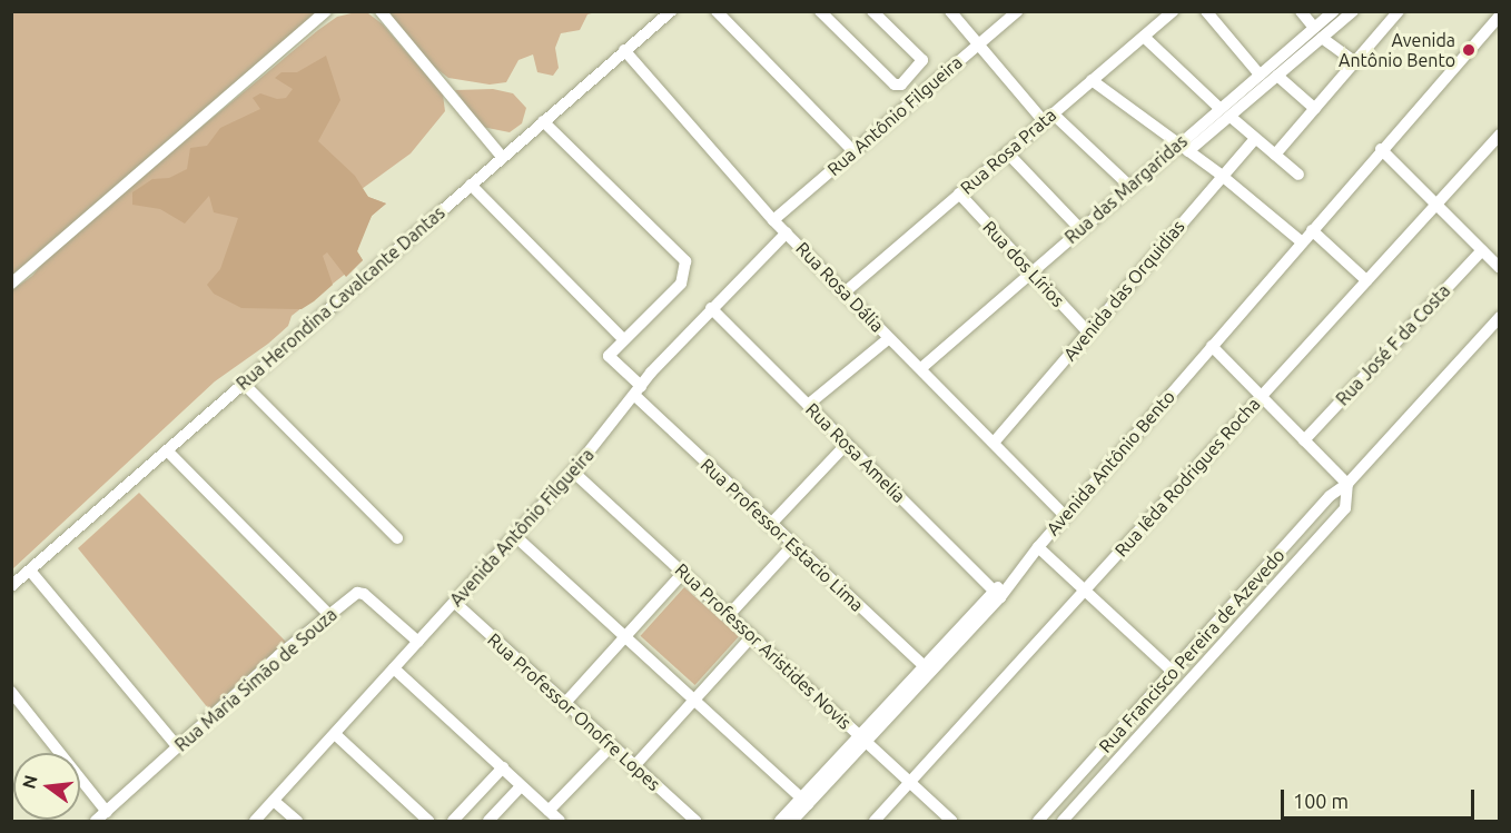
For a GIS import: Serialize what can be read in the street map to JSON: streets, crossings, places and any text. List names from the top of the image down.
{
  "streets": {
    "street": [
      "Rua Antônio Filgueira",
      "Rua Rosa Prata",
      "Rua das Margaridas",
      "Rua dos Lírios",
      "Rua Rosa Dália",
      "Avenida das Orquidias",
      "Rua Herondina Cavalcante Dantas",
      "Rua José F da Costa",
      "Rua Rosa Amelia",
      "Avenida Antônio Bento",
      "Rua Iêda Rodrigues Rocha",
      "Avenida Antônio Filgueira",
      "Rua Professor Estacio Lima",
      "Rua Professor Aristides Novis",
      "Rua Francisco Pereira de Azevedo",
      "Rua Maria Simão de Souza",
      "Rua Professor Onofre Lopes"
    ]
  },
  "crossings": [
    ["Rua Antônio Filgueira", "Rua Rosa Dália"],
    ["Rua Rosa Prata", "Rua dos Lírios"],
    ["Rua Rosa Prata", "Rua Rosa Dália"],
    ["Rua das Margaridas", "Rua dos Lírios"],
    ["Rua das Margaridas", "Rua Rosa Dália"],
    ["Rua dos Lírios", "Avenida das Orquidias"],
    ["Rua Rosa Dália", "Avenida das Orquidias"],
    ["Rua Rosa Dália", "Rua Herondina Cavalcante Dantas"],
    ["Rua Rosa Dália", "Avenida Antônio Bento"],
    ["Rua Rosa Dália", "Avenida Antônio Filgueira"],
    ["Rua Rosa Amelia", "Avenida Antônio Bento"],
    ["Rua Rosa Amelia", "Avenida Antônio Filgueira"],
    ["Avenida Antônio Bento", "Rua Professor Estacio Lima"],
    ["Avenida Antônio Bento", "Rua Professor Aristides Novis"],
    ["Rua Iêda Rodrigues Rocha", "Rua Professor Aristides Novis"],
    ["Avenida Antônio Filgueira", "Rua Professor Estacio Lima"],
    ["Avenida Antônio Filgueira", "Rua Professor Aristides Novis"],
    ["Avenida Antônio Filgueira", "Rua Maria Simão de Souza"],
    ["Avenida Antônio Filgueira", "Rua Professor Onofre Lopes"]
  ],
  "places": ["Avenida Antônio Bento"],
  "scale_bar": "100 m",
  "north": "left"
}
